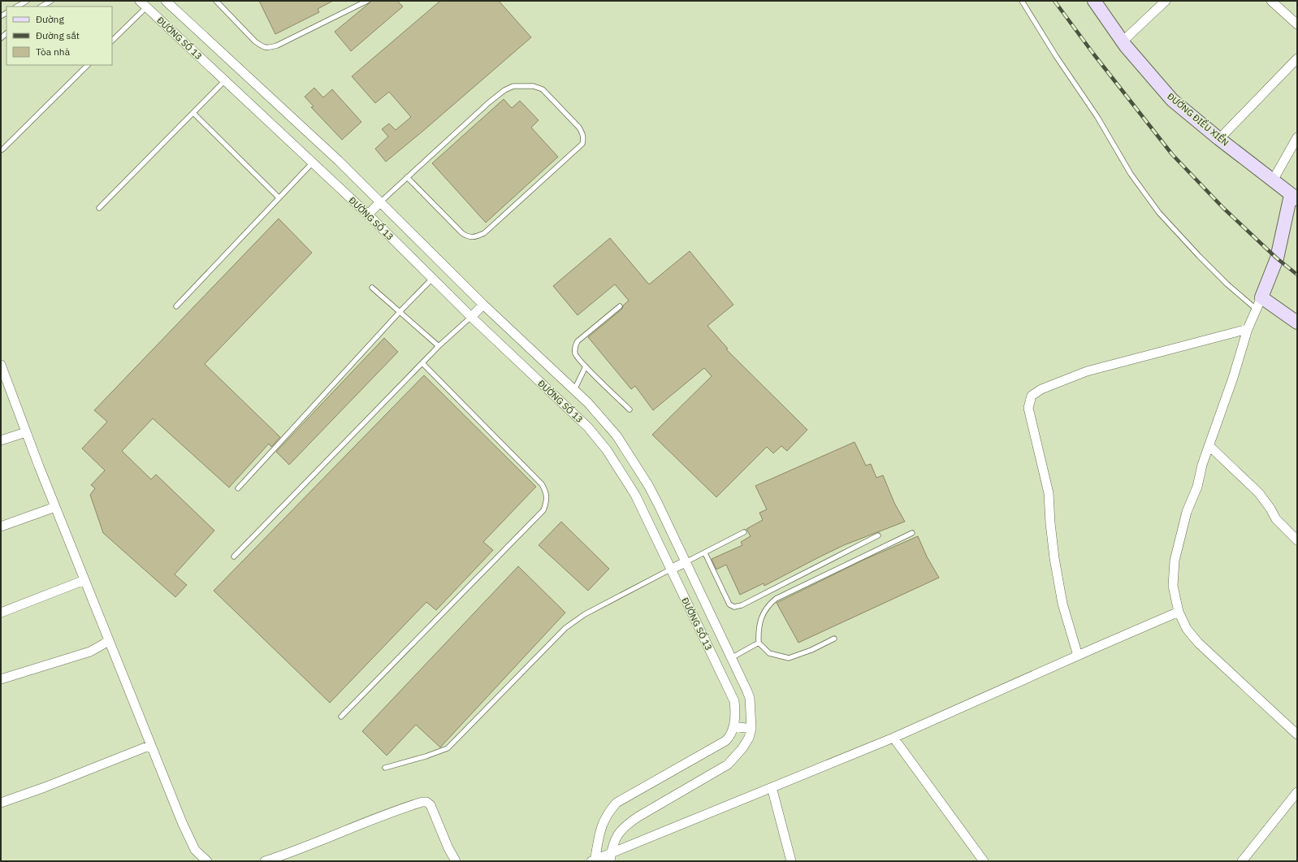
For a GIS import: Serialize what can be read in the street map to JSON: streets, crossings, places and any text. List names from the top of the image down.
{
  "streets": {
    "street": ["ĐƯỜNG SỐ 13", "ĐƯỜNG ĐIỂU XIỂN"]
  },
  "legend": ["Đường", "Đường sắt", "Tòa nhà"]
}
